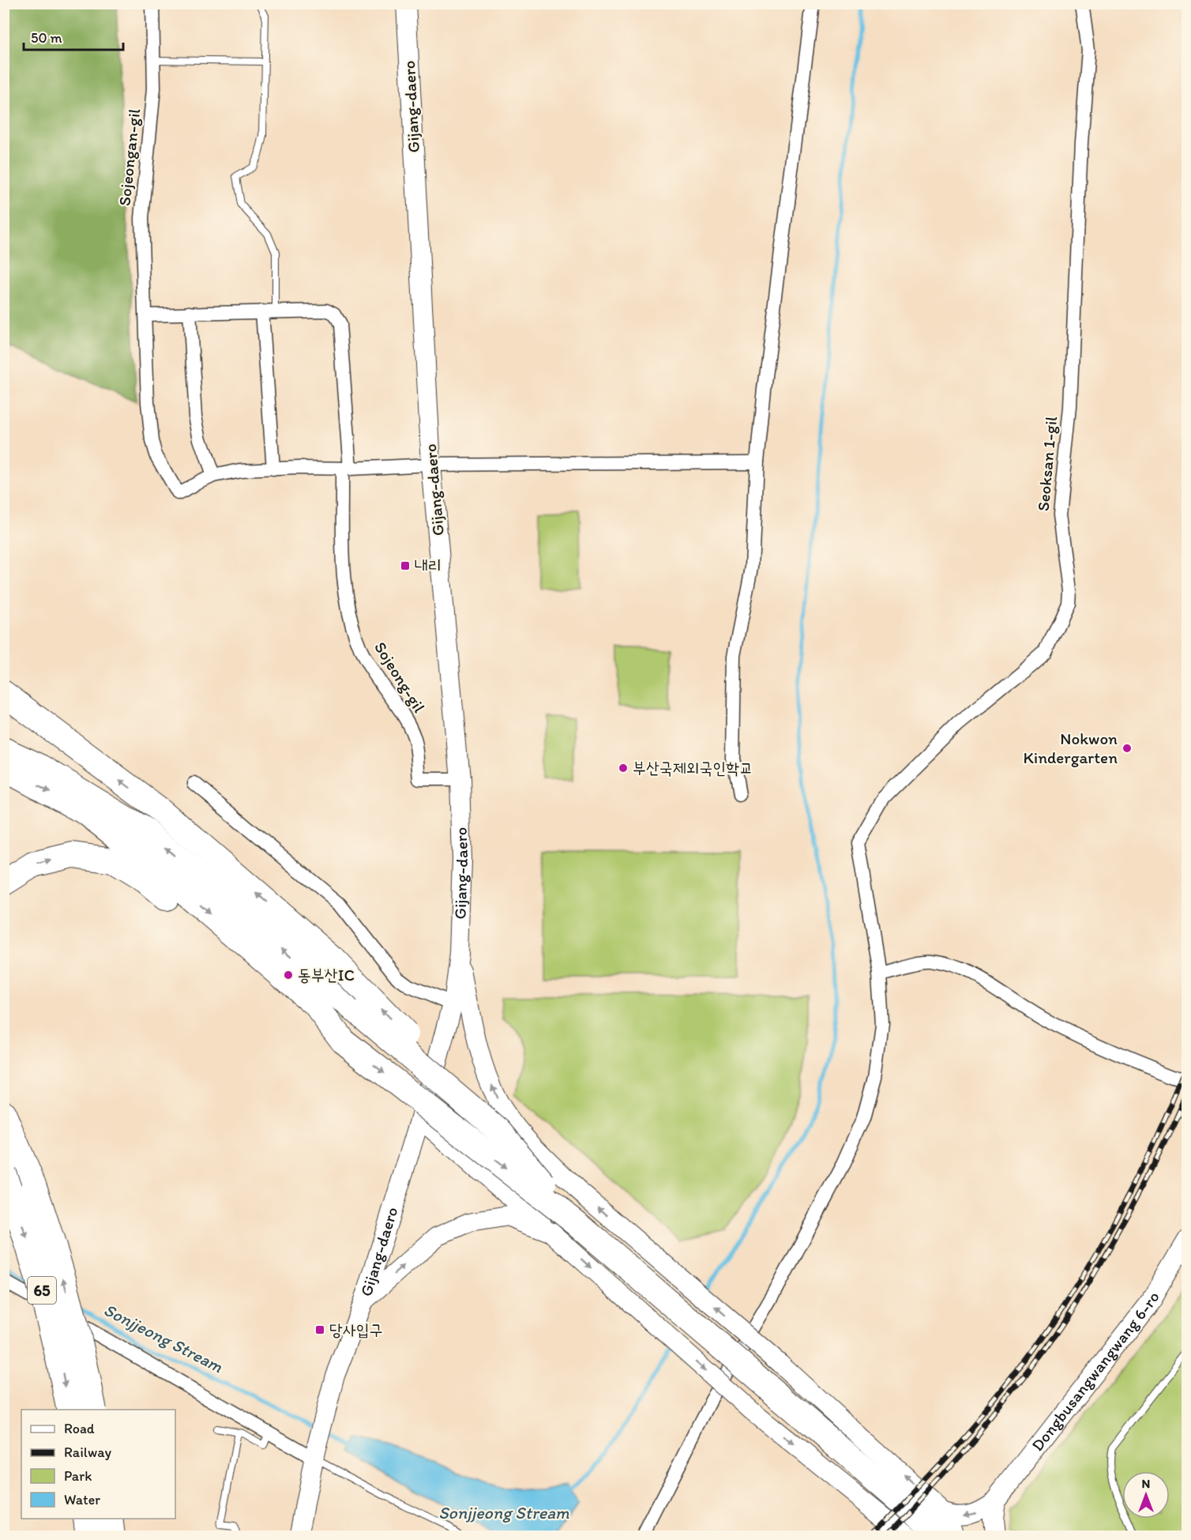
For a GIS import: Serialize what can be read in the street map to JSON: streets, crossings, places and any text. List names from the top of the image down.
{
  "streets": {
    "highway": ["65"],
    "main road": ["Gijang-daero", "Dongbusangwangwang 6-ro"],
    "street": ["Sojeongan-gil", "Seoksan 1-gil", "Sojeong-gil"]
  },
  "crossings": [
    ["Gijang-daero", "Sojeongan-gil"],
    ["Gijang-daero", "Sojeong-gil"],
    ["Sojeongan-gil", "Sojeong-gil"]
  ],
  "water": ["Sonjjeong Stream"],
  "places": {
    "transit": ["내리", "당사입구"],
    "other": ["Nokwon Kindergarten", "부산국제외국인학교", "동부산IC"]
  },
  "legend": [
    "Road",
    "Railway",
    "Park",
    "Water"
  ],
  "scale_bar": "50 m",
  "north": "top"
}
